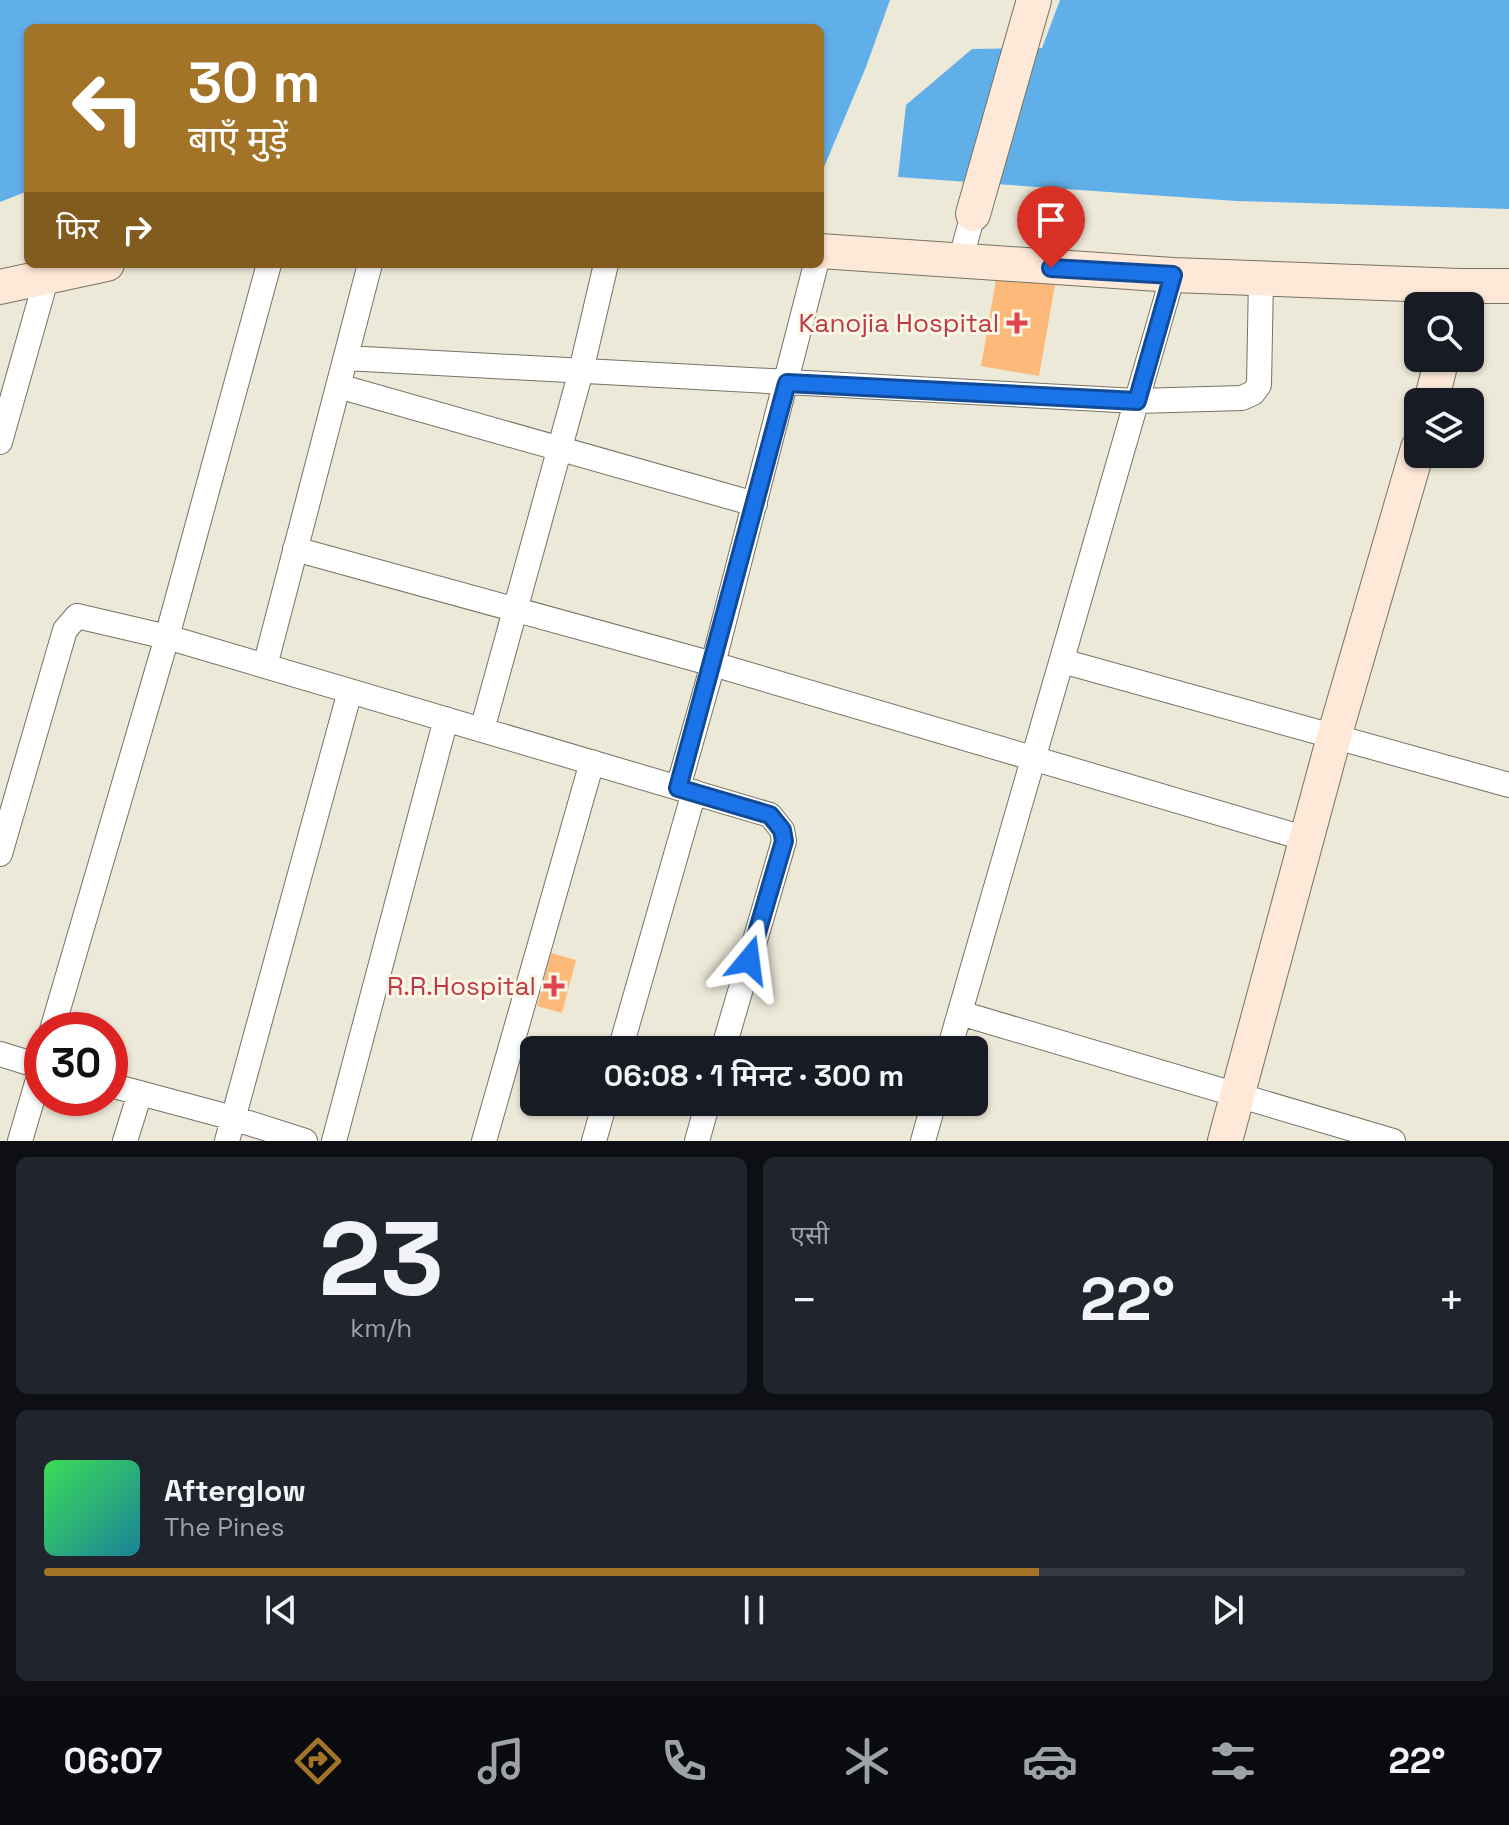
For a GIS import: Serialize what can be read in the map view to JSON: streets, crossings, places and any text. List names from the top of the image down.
{
  "places": {
    "health": ["Kanojia Hospital", "R.R.Hospital"]
  },
  "page": {
    "turn": ["30 m", "बाएँ मुड़ें"],
    "then": "फिर",
    "limit": "30",
    "trip": "06:08 · 1 मिनट · 300 m",
    "tile": [
      ["23", "km/h"],
      "एसी"
    ],
    "heat": ["−", "22°", "+"],
    "song": ["Afterglow", "The Pines"],
    "tabs": ["06:07", "22°"]
  }
}
